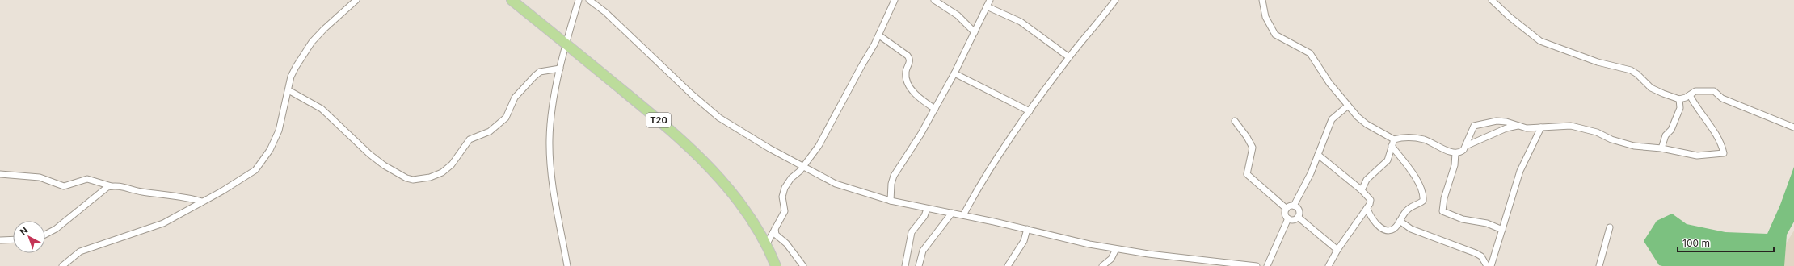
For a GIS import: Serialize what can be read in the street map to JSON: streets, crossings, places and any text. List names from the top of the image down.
{
  "streets": {
    "main road": ["T20"]
  },
  "scale_bar": "100 m",
  "north": "top left"
}
